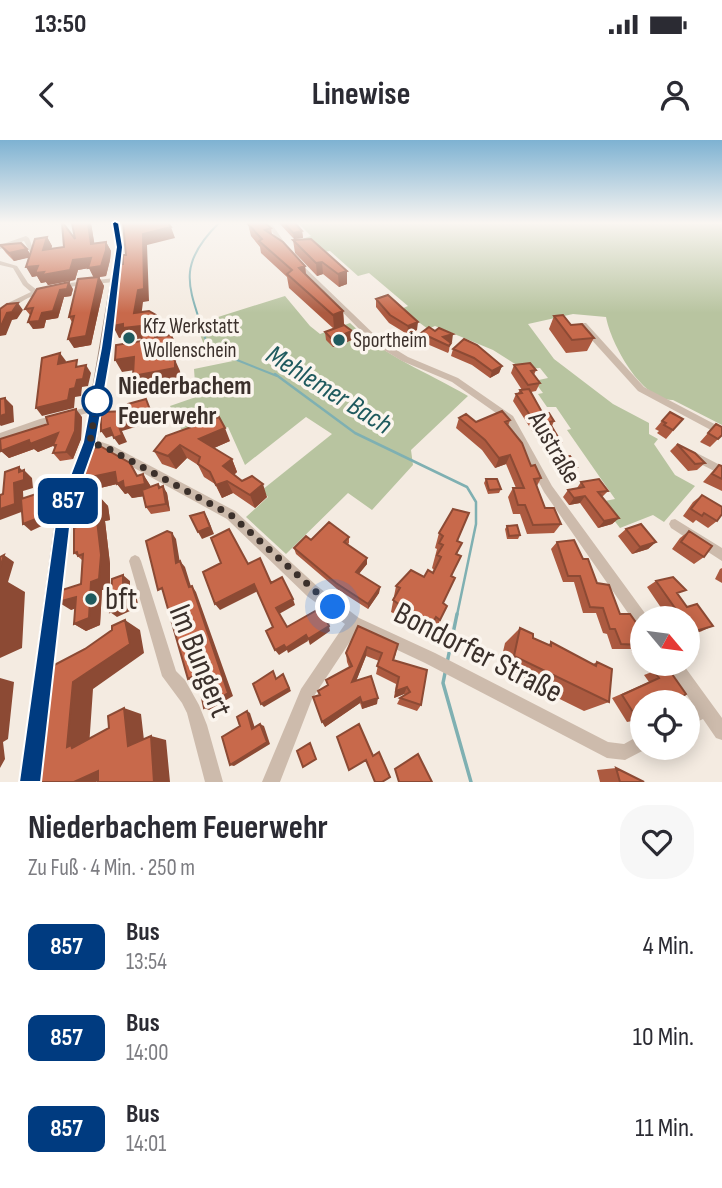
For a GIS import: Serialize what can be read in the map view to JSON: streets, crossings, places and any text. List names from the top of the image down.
{
  "streets": {
    "street": ["Austraße", "Bondorfer Straße", "Im Bungert"]
  },
  "water": ["Mehlemer Bach"],
  "places": [
    "Kfz Werkstatt Wollenschein",
    "Sportheim",
    "Niederbachem Feuerwehr",
    "bft"
  ],
  "lines": ["bus line 857"],
  "north": "bottom right",
  "page": {
    "status": "13:50",
    "header": "Linewise",
    "on_map": "857",
    "heading": ["Niederbachem Feuerwehr", "Zu Fuß · 4 Min. · 250 m"],
    "list": [
      {
        "mark": "857",
        "name": "Bus",
        "note": "13:54",
        "value": "4 Min."
      },
      {
        "mark": "857",
        "name": "Bus",
        "note": "14:00",
        "value": "10 Min."
      },
      {
        "mark": "857",
        "name": "Bus",
        "note": "14:01",
        "value": "11 Min."
      }
    ]
  }
}
